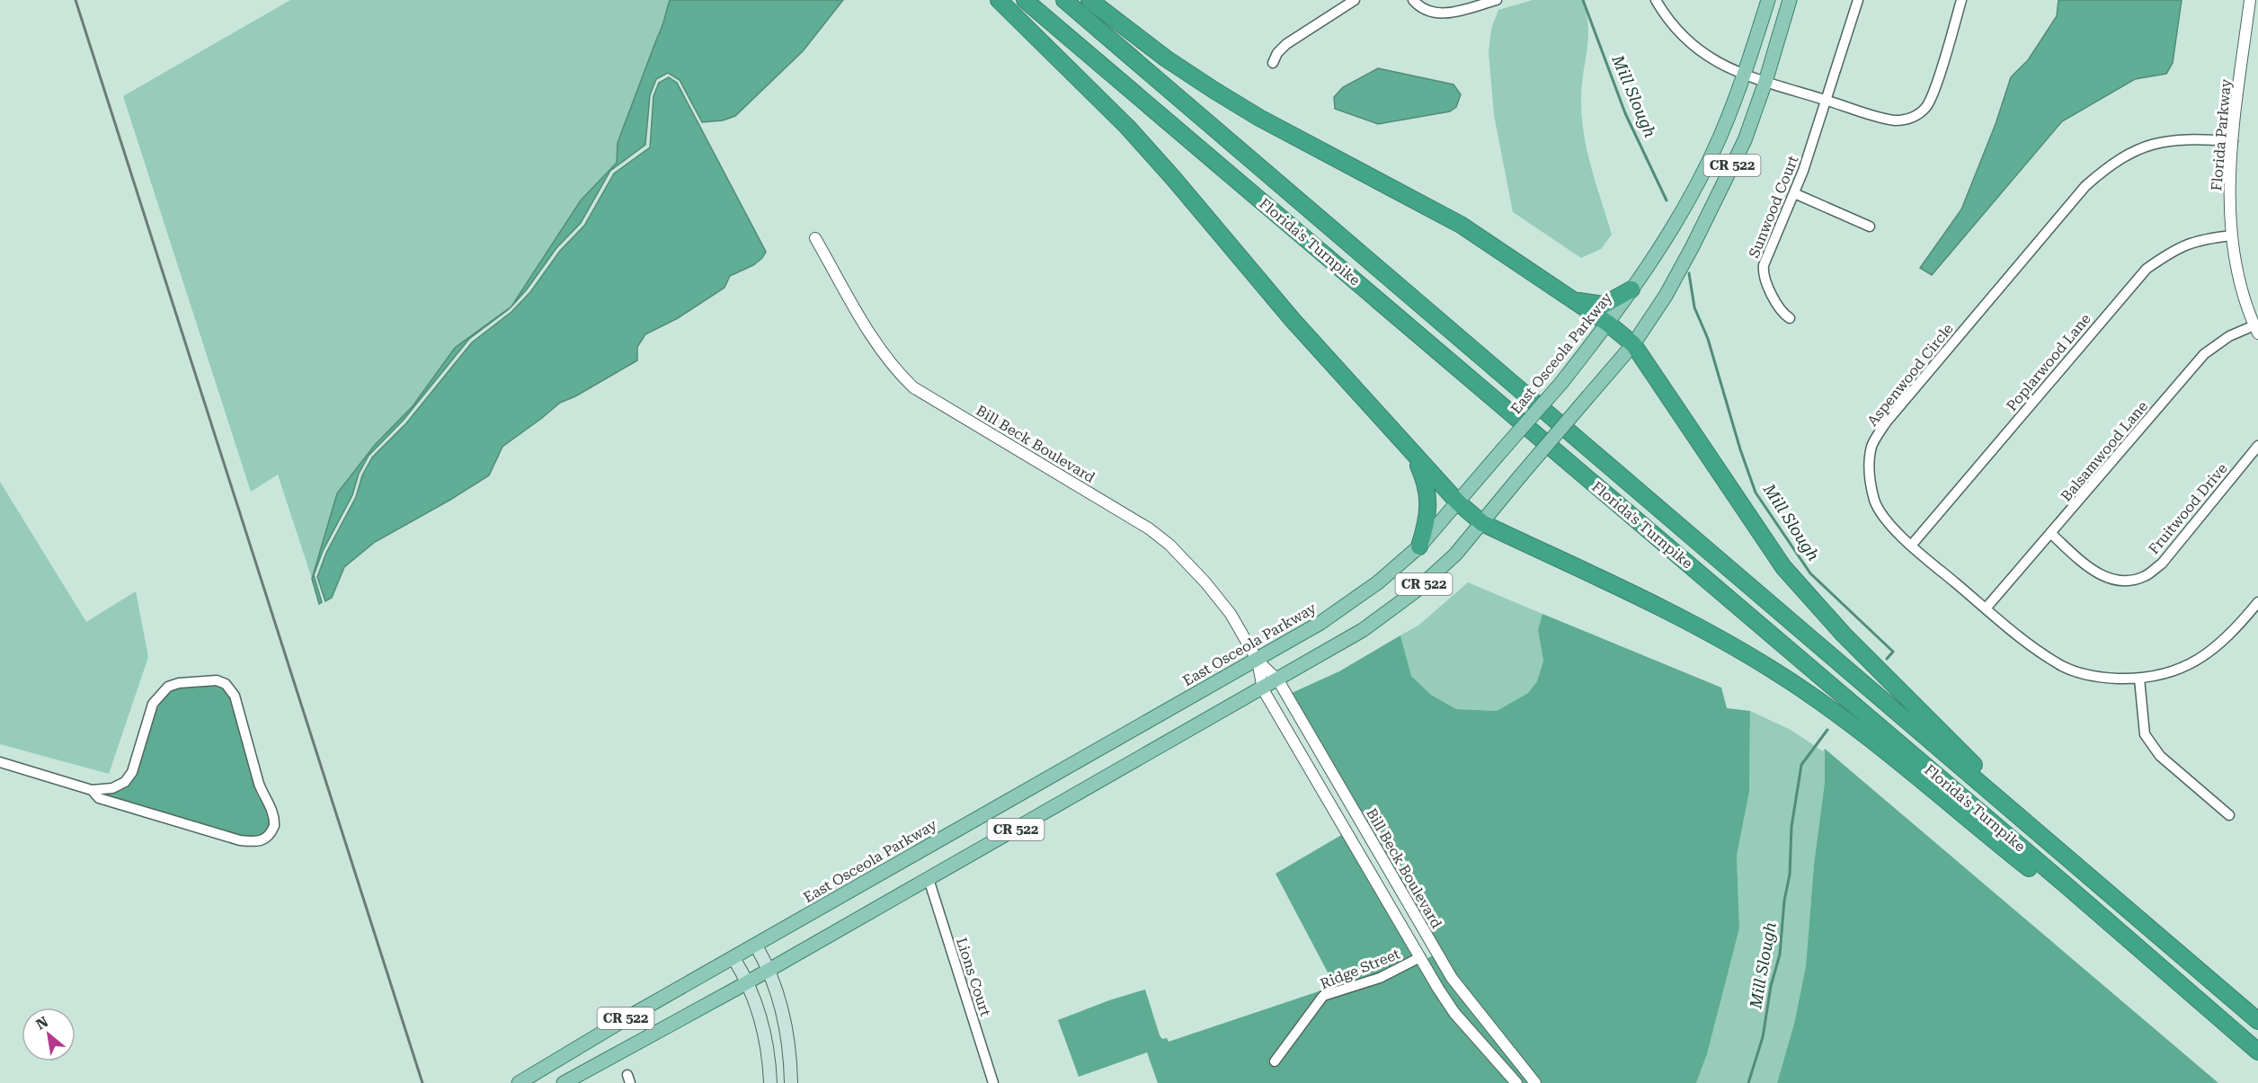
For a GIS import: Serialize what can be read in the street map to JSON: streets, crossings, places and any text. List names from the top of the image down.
{
  "streets": {
    "highway": ["Florida's Turnpike"],
    "main road": ["CR 522", "East Osceola Parkway"],
    "street": [
      "Florida Parkway",
      "Sunwood Court",
      "Poplarwood Lane",
      "Aspenwood Circle",
      "Bill Beck Boulevard",
      "Balsamwood Lane",
      "Fruitwood Drive",
      "Ridge Street",
      "Lions Court"
    ]
  },
  "crossings": [
    ["Florida Parkway", "Poplarwood Lane"],
    ["Florida Parkway", "Aspenwood Circle"],
    ["Florida Parkway", "Balsamwood Lane"],
    ["CR 522", "Bill Beck Boulevard"],
    ["CR 522", "Lions Court"],
    ["East Osceola Parkway", "Bill Beck Boulevard"],
    ["Poplarwood Lane", "Aspenwood Circle"],
    ["Aspenwood Circle", "Balsamwood Lane"],
    ["Bill Beck Boulevard", "Ridge Street"],
    ["Balsamwood Lane", "Fruitwood Drive"]
  ],
  "water": ["Mill Slough"],
  "north": "top left"
}
